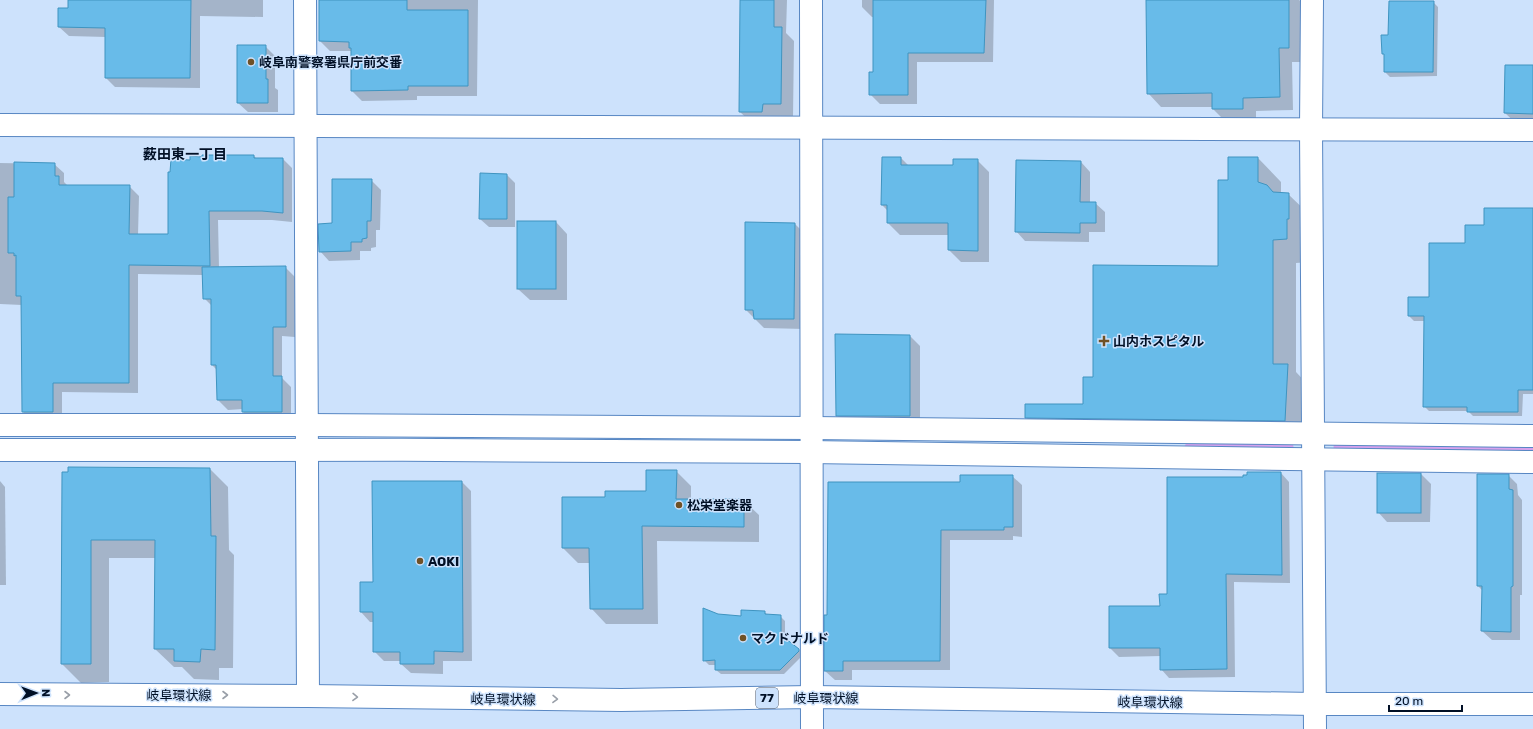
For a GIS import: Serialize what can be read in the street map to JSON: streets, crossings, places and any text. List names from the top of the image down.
{
  "streets": {
    "street": ["岐阜環状線", "77"]
  },
  "one_way": ["岐阜環状線"],
  "districts": ["薮田東一丁目"],
  "places": {
    "other": [
      "岐阜南警察署県庁前交番",
      "松栄堂楽器",
      "AOKI",
      "マクドナルド"
    ],
    "health": ["山内ホスピタル"]
  },
  "scale_bar": "20 m",
  "north": "right"
}
